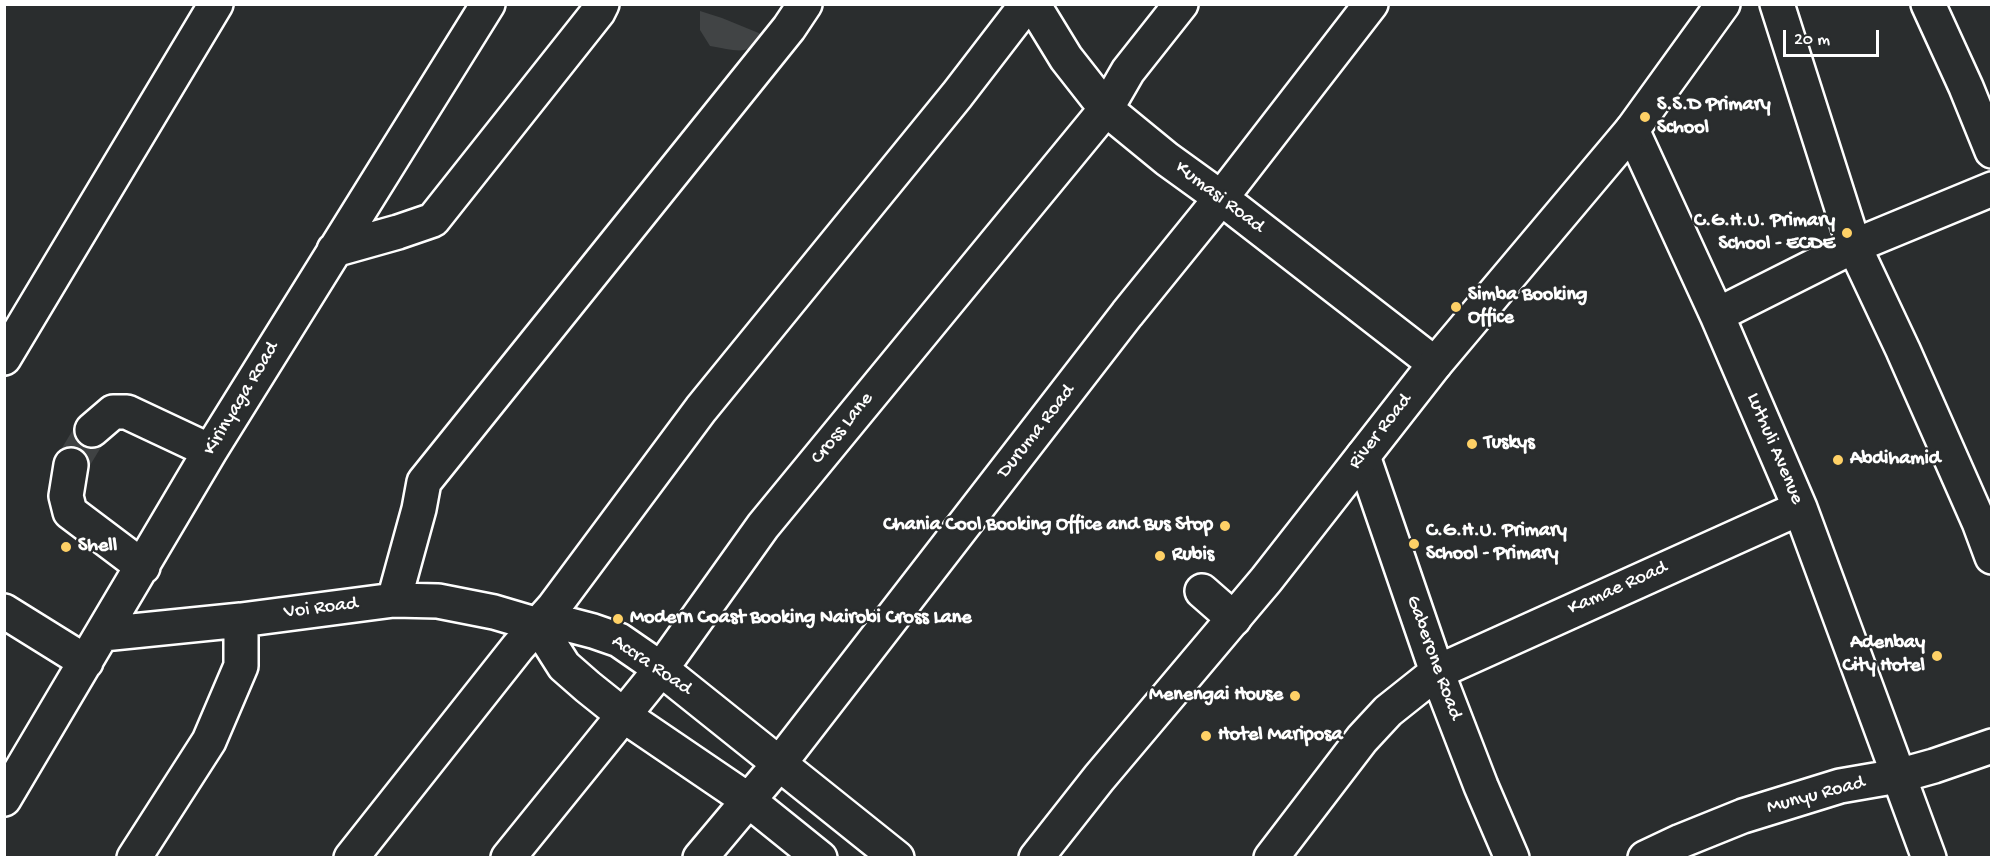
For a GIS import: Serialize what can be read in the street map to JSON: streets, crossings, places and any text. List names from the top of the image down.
{
  "streets": {
    "street": [
      "Kumasi Road",
      "Kirinyaga Road",
      "Cross Lane",
      "Duruma Road",
      "River Road",
      "Luthuli Avenue",
      "Kamae Road",
      "Voi Road",
      "Gaberone Road",
      "Accra Road",
      "Munyu Road"
    ]
  },
  "crossings": [
    ["Kumasi Road", "Cross Lane"],
    ["Kumasi Road", "Duruma Road"],
    ["Kumasi Road", "River Road"],
    ["Kirinyaga Road", "Voi Road"],
    ["Cross Lane", "Accra Road"],
    ["Duruma Road", "Accra Road"],
    ["River Road", "Luthuli Avenue"],
    ["River Road", "Gaberone Road"],
    ["Luthuli Avenue", "Kamae Road"],
    ["Luthuli Avenue", "Munyu Road"],
    ["Kamae Road", "Gaberone Road"],
    ["Voi Road", "Accra Road"]
  ],
  "places": [
    "S.S.D Primary School",
    "C.G.H.U. Primary School - ECDE",
    "Simba Booking Office",
    "Tuskys",
    "Abdihamid",
    "Chania Cool Booking Office and Bus Stop",
    "C.G.H.U. Primary School - Primary",
    "Shell",
    "Rubis",
    "Modern Coast Booking Nairobi Cross Lane",
    "Adenbay City Hotel",
    "Menengai House",
    "Hotel Mariposa"
  ],
  "scale_bar": "20 m"
}
